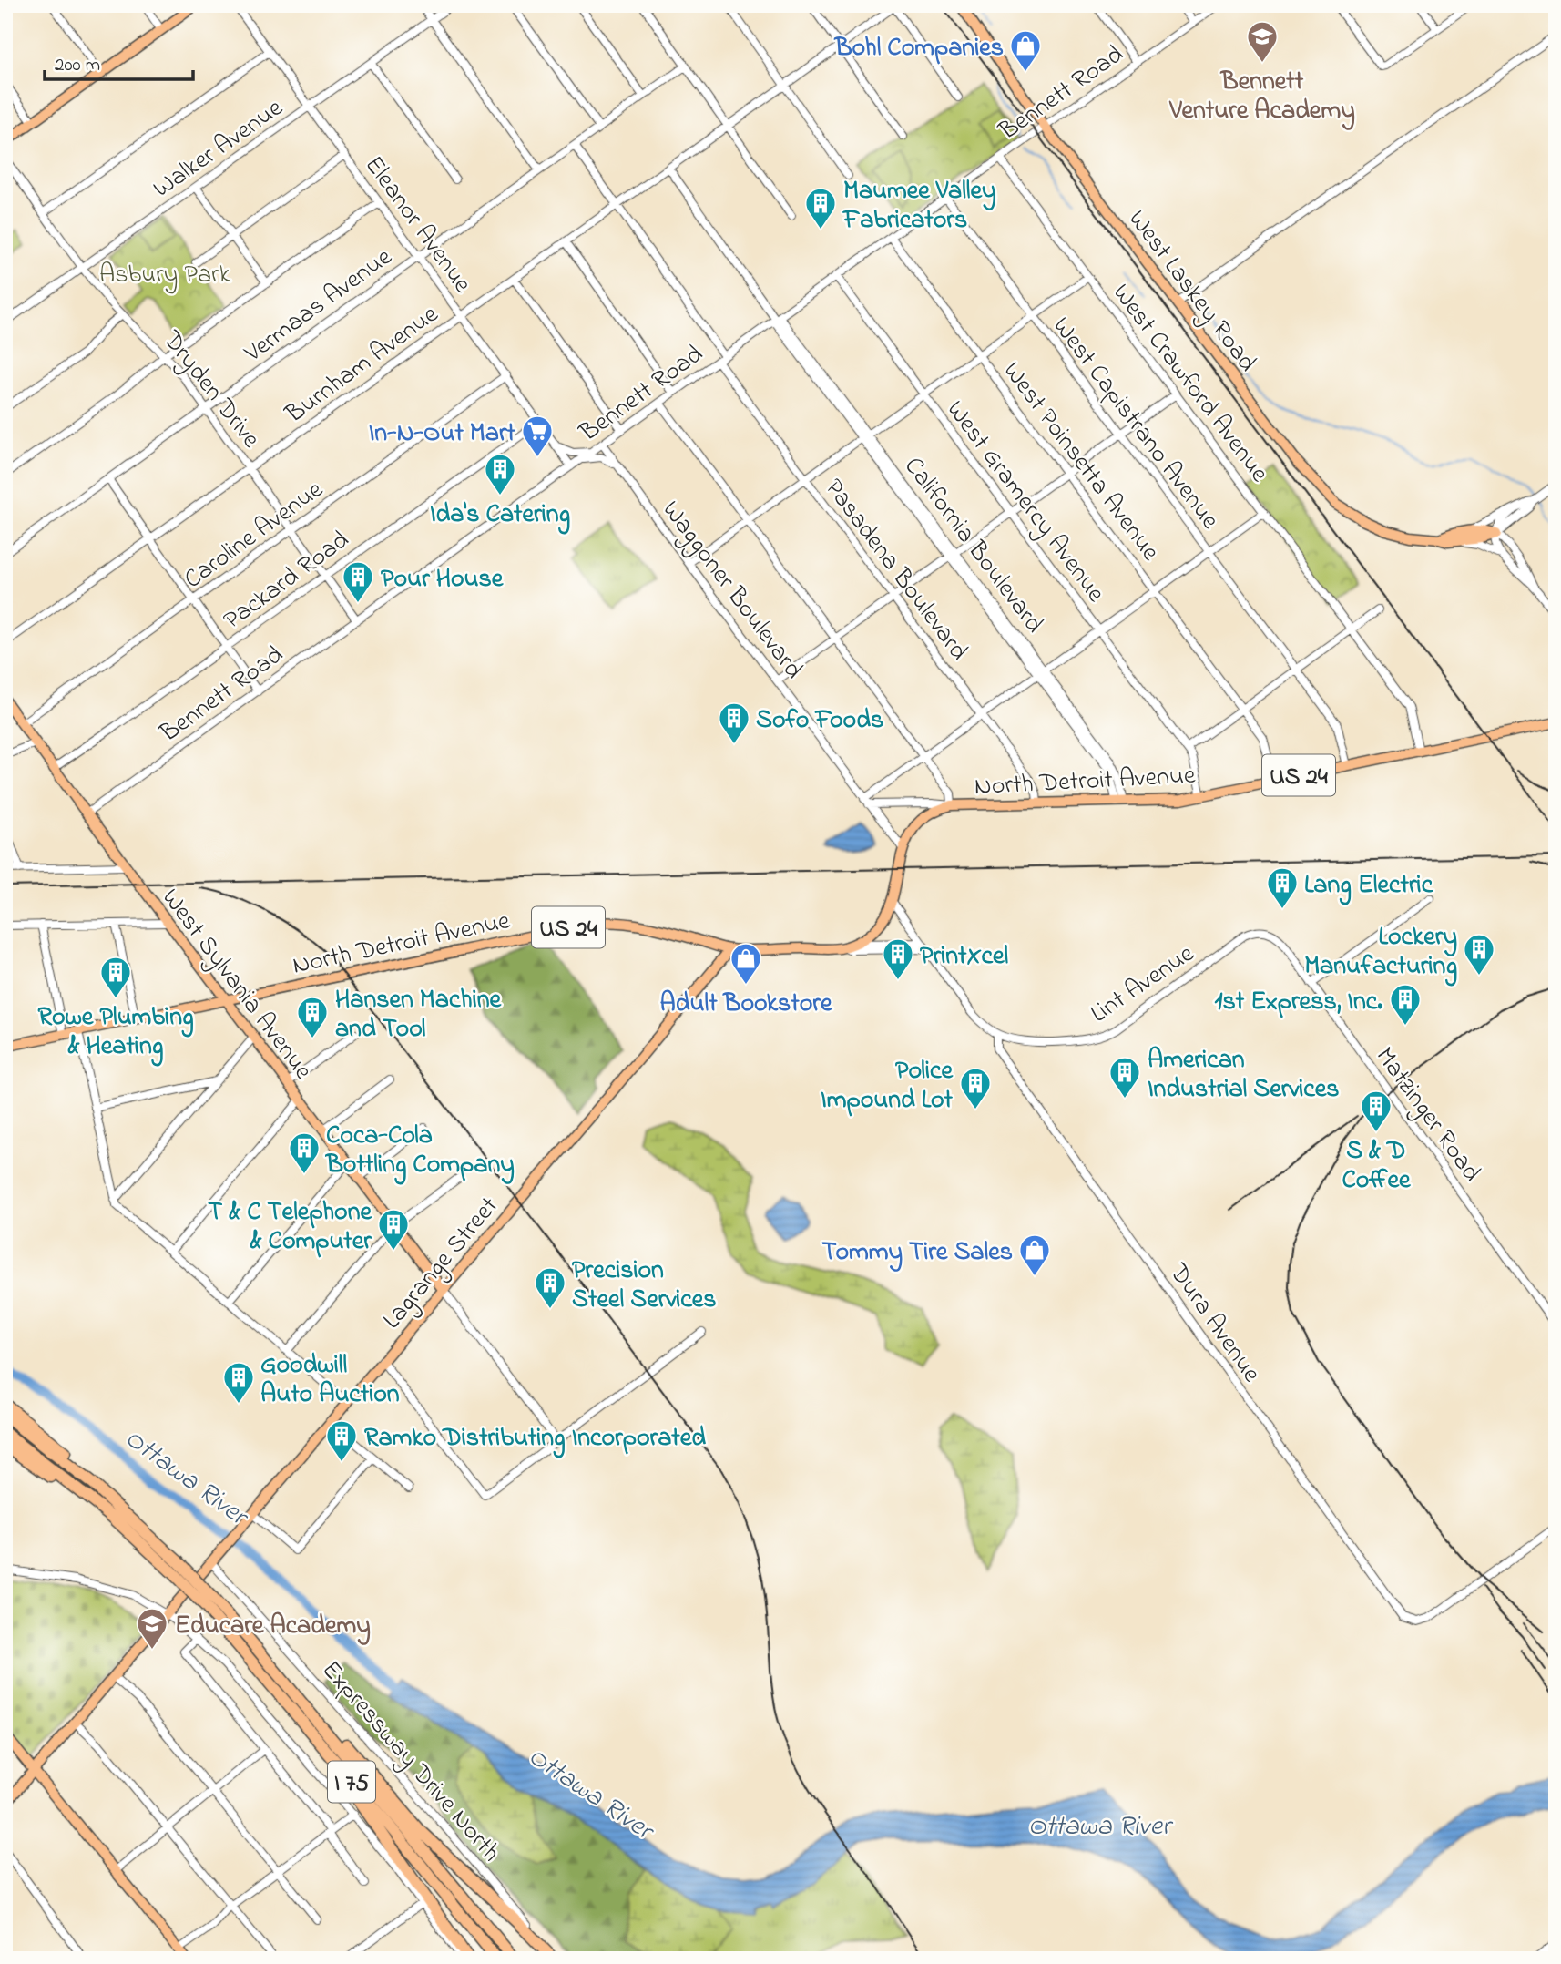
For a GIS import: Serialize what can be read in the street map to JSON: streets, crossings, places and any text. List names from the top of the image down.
{
  "streets": {
    "highway": ["I 75"],
    "main road": [
      "West Laskey Road",
      "US 24",
      "North Detroit Avenue",
      "West Sylvania Avenue",
      "Lagrange Street"
    ],
    "street": [
      "Bennett Road",
      "Walker Avenue",
      "Eleanor Avenue",
      "Vermaas Avenue",
      "Burnham Avenue",
      "West Crawford Avenue",
      "Dryden Drive",
      "West Capistrano Avenue",
      "West Poinsetta Avenue",
      "West Gramercy Avenue",
      "Caroline Avenue",
      "California Boulevard",
      "Pasadena Boulevard",
      "Packard Road",
      "Waggoner Boulevard",
      "Lint Avenue",
      "Matzinger Road",
      "Dura Avenue",
      "Expressway Drive North"
    ]
  },
  "crossings": [
    ["Bennett Road", "Eleanor Avenue"],
    ["Bennett Road", "West Laskey Road"],
    ["Bennett Road", "West Crawford Avenue"],
    ["Bennett Road", "Dryden Drive"],
    ["Bennett Road", "West Capistrano Avenue"],
    ["Bennett Road", "West Poinsetta Avenue"],
    ["Bennett Road", "West Gramercy Avenue"],
    ["Bennett Road", "California Boulevard"],
    ["Bennett Road", "Pasadena Boulevard"],
    ["Bennett Road", "Waggoner Boulevard"],
    ["Bennett Road", "West Sylvania Avenue"],
    ["Walker Avenue", "Eleanor Avenue"],
    ["Walker Avenue", "Dryden Drive"],
    ["Eleanor Avenue", "Vermaas Avenue"],
    ["Eleanor Avenue", "Burnham Avenue"],
    ["Eleanor Avenue", "Caroline Avenue"],
    ["Eleanor Avenue", "Packard Road"],
    ["Vermaas Avenue", "Dryden Drive"],
    ["Vermaas Avenue", "Pasadena Boulevard"],
    ["Burnham Avenue", "Dryden Drive"],
    ["Burnham Avenue", "California Boulevard"],
    ["Burnham Avenue", "Pasadena Boulevard"],
    ["West Crawford Avenue", "North Detroit Avenue"],
    ["Dryden Drive", "Caroline Avenue"],
    ["Dryden Drive", "Packard Road"],
    ["West Capistrano Avenue", "North Detroit Avenue"],
    ["West Poinsetta Avenue", "North Detroit Avenue"],
    ["West Gramercy Avenue", "North Detroit Avenue"],
    ["Caroline Avenue", "West Sylvania Avenue"],
    ["California Boulevard", "North Detroit Avenue"],
    ["Pasadena Boulevard", "North Detroit Avenue"],
    ["Packard Road", "West Sylvania Avenue"],
    ["Waggoner Boulevard", "North Detroit Avenue"],
    ["North Detroit Avenue", "West Sylvania Avenue"],
    ["North Detroit Avenue", "Lagrange Street"],
    ["Lint Avenue", "Matzinger Road"],
    ["Lint Avenue", "Dura Avenue"],
    ["West Sylvania Avenue", "Lagrange Street"],
    ["Lagrange Street", "Expressway Drive North"]
  ],
  "water": ["Ottawa River"],
  "parks": ["Asbury Park"],
  "places": {
    "school or university": ["Bennett Venture Academy", "Educare Academy"],
    "shop": ["Bohl Companies", "Adult Bookstore", "Tommy Tire Sales"],
    "building": [
      "Maumee Valley Fabricators",
      "Ida's Catering",
      "Pour House",
      "Sofo Foods",
      "Lang Electric",
      "Lockery Manufacturing",
      "PrintXcel",
      "Rowe Plumbing & Heating",
      "1st Express, Inc.",
      "Hansen Machine and Tool",
      "American Industrial Services",
      "Police Impound Lot",
      "S & D Coffee",
      "Coca-Cola Bottling Company",
      "T & C Telephone & Computer",
      "Precision Steel Services",
      "Goodwill Auto Auction",
      "Ramko Distributing Incorporated"
    ],
    "supermarket": ["In-N-Out Mart"]
  },
  "scale_bar": "200 m"
}
